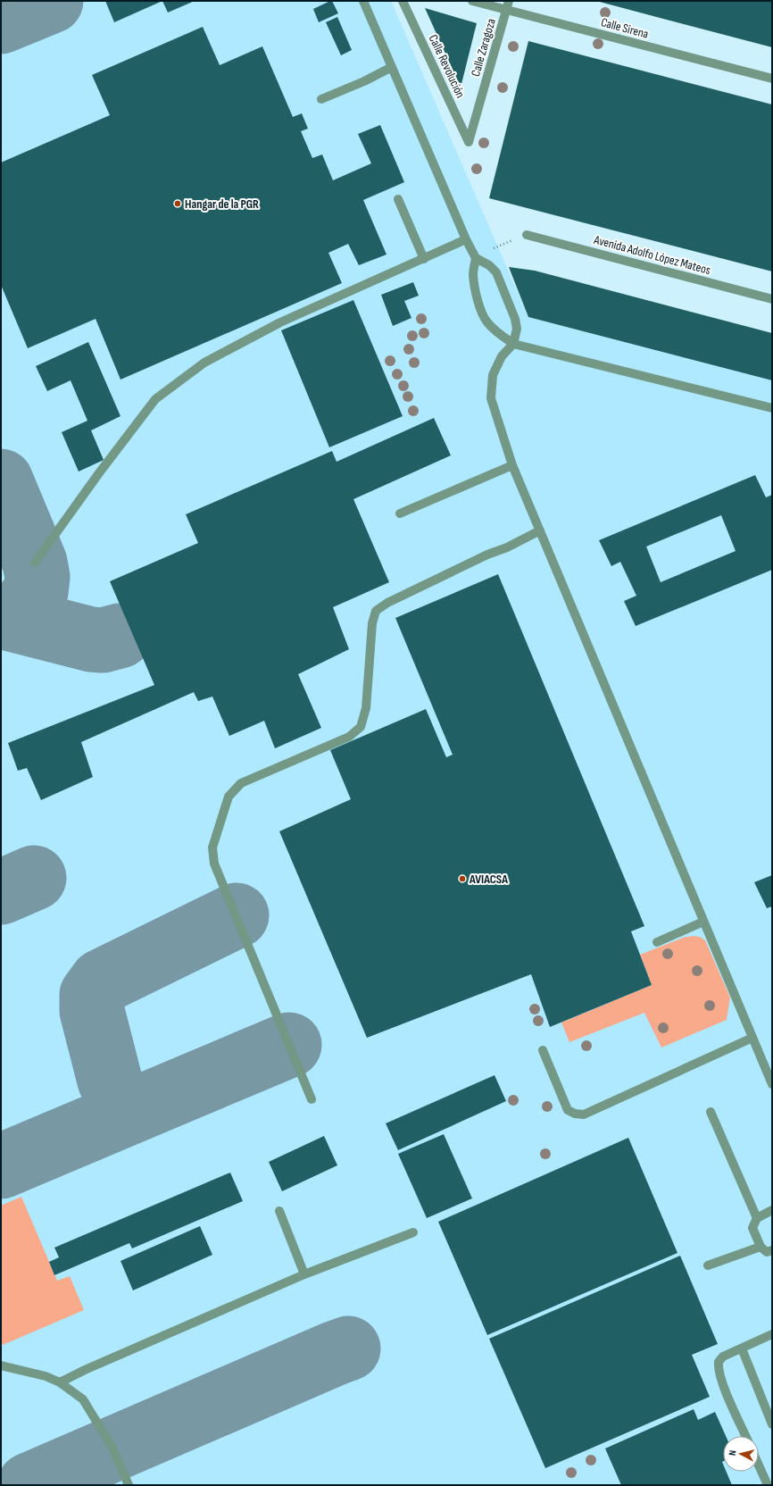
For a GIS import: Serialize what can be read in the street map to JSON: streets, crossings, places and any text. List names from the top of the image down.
{
  "streets": {
    "street": [
      "Calle Sirena",
      "Calle Zaragoza",
      "Calle Revolución",
      "Avenida Adolfo López Mateos"
    ]
  },
  "crossings": [
    ["Calle Sirena", "Calle Zaragoza"],
    ["Calle Zaragoza", "Calle Revolución"]
  ],
  "places": ["Hangar de la PGR", "AVIACSA"],
  "north": "left"
}
